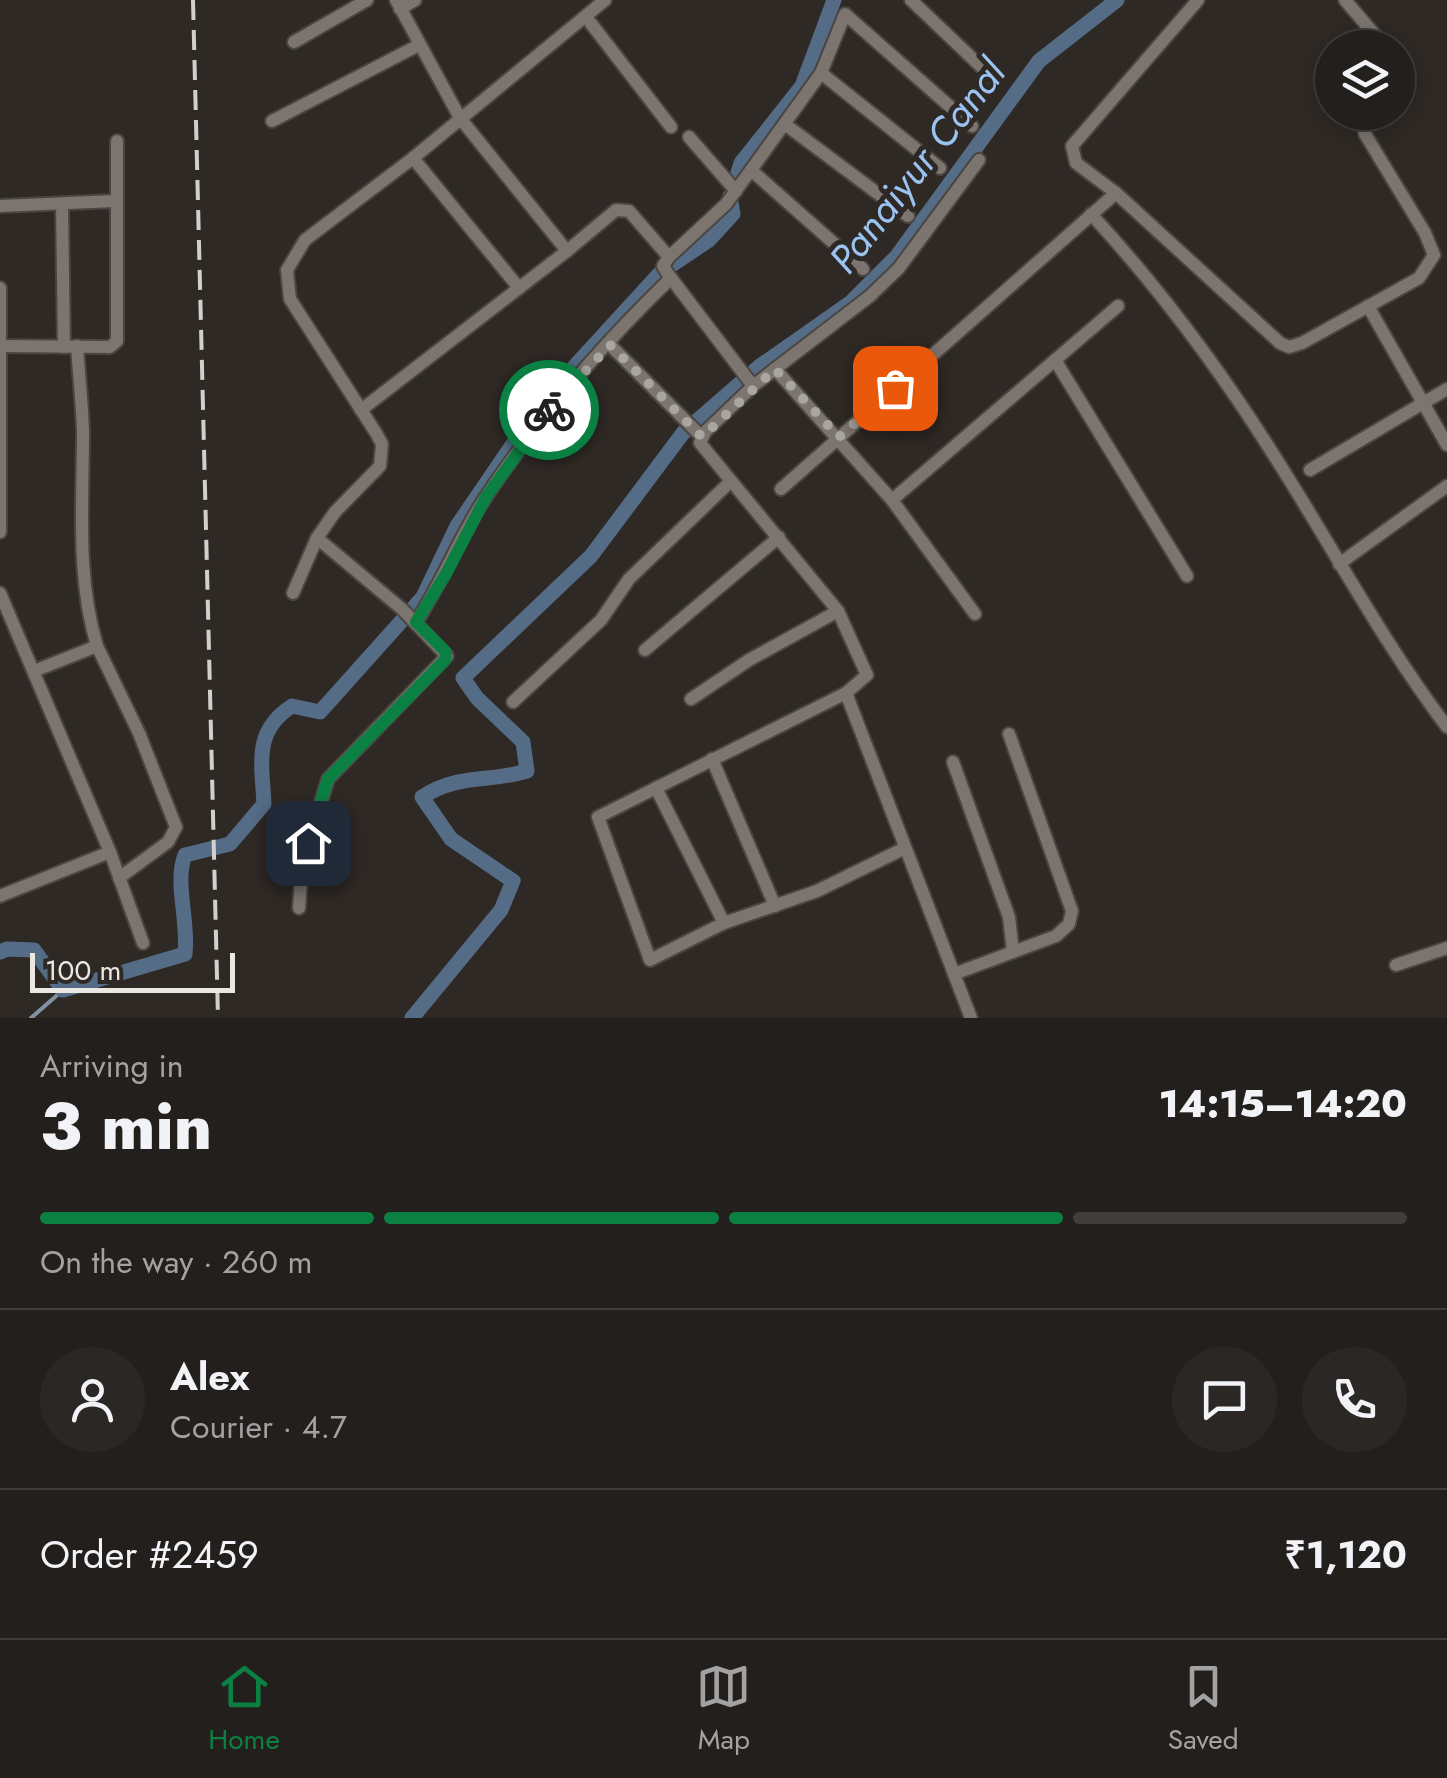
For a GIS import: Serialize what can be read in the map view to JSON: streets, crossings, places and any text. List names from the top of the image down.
{
  "water": ["Panaiyur Canal"],
  "scale_bar": "100 m",
  "page": {
    "scale": "100 m",
    "heading": ["3 min", "Arriving in", "14:15–14:20"],
    "panel": [
      "Alex",
      "Courier · 4.7",
      "Order #2459",
      "₹1,120"
    ],
    "bar": "On the way · 260 m",
    "tabs": ["Home", "Map", "Saved"]
  }
}
